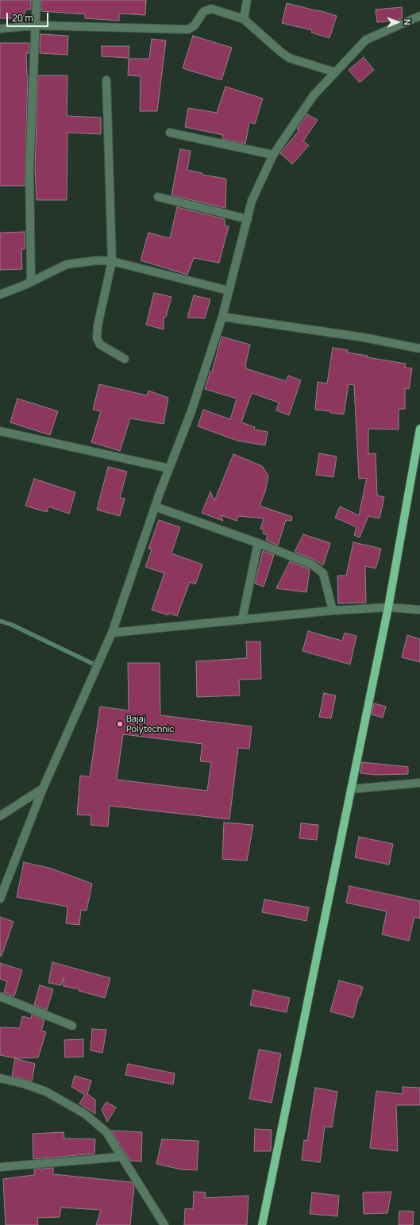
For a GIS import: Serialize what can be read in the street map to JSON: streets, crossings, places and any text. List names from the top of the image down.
{
  "places": ["Bajaj Polytechnic"],
  "scale_bar": "20 m",
  "north": "right"
}
